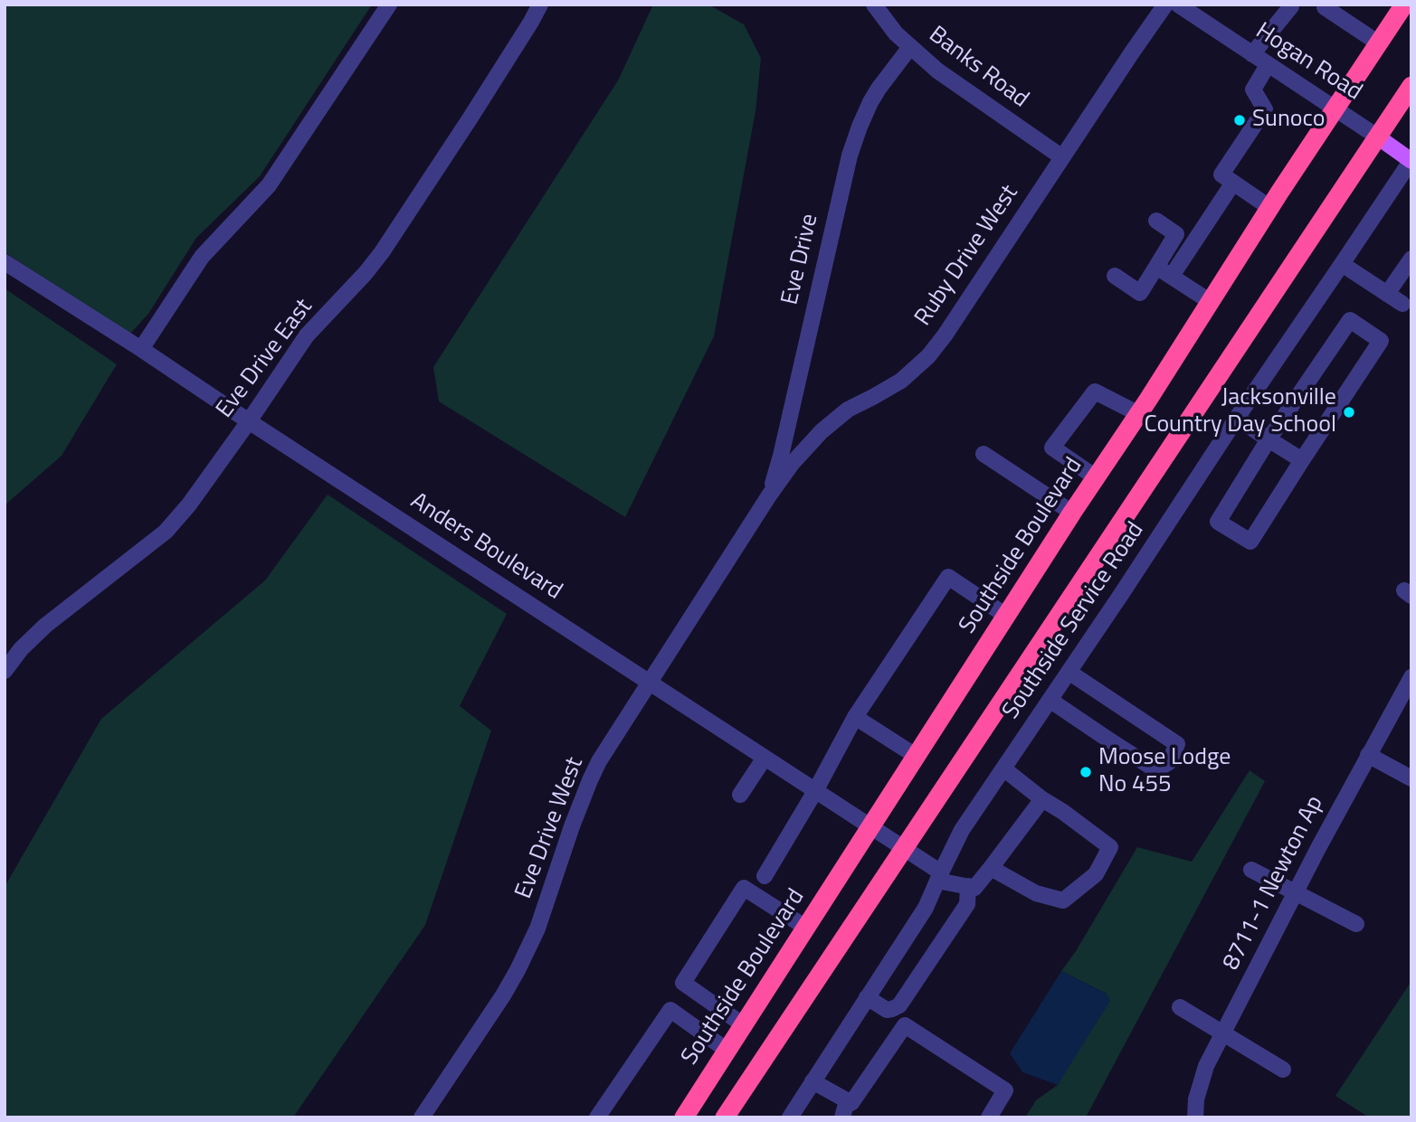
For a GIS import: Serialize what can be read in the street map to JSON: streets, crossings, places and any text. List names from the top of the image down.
{
  "streets": {
    "highway": ["Southside Boulevard"],
    "main road": ["Hogan Road"],
    "street": [
      "Banks Road",
      "Ruby Drive West",
      "Eve Drive",
      "Eve Drive East",
      "Anders Boulevard",
      "Southside Service Road",
      "Eve Drive West",
      "8711-1 Newton Ap"
    ]
  },
  "crossings": [
    ["Hogan Road", "Southside Boulevard"],
    ["Hogan Road", "Southside Service Road"],
    ["Banks Road", "Ruby Drive West"],
    ["Banks Road", "Eve Drive"],
    ["Ruby Drive West", "Eve Drive"],
    ["Ruby Drive West", "Eve Drive West"],
    ["Eve Drive", "Eve Drive West"],
    ["Eve Drive East", "Anders Boulevard"],
    ["Southside Boulevard", "Anders Boulevard"],
    ["Anders Boulevard", "Southside Service Road"],
    ["Anders Boulevard", "Eve Drive West"]
  ],
  "places": ["Sunoco", "Jacksonville Country Day School", "Moose Lodge No 455"]
}
